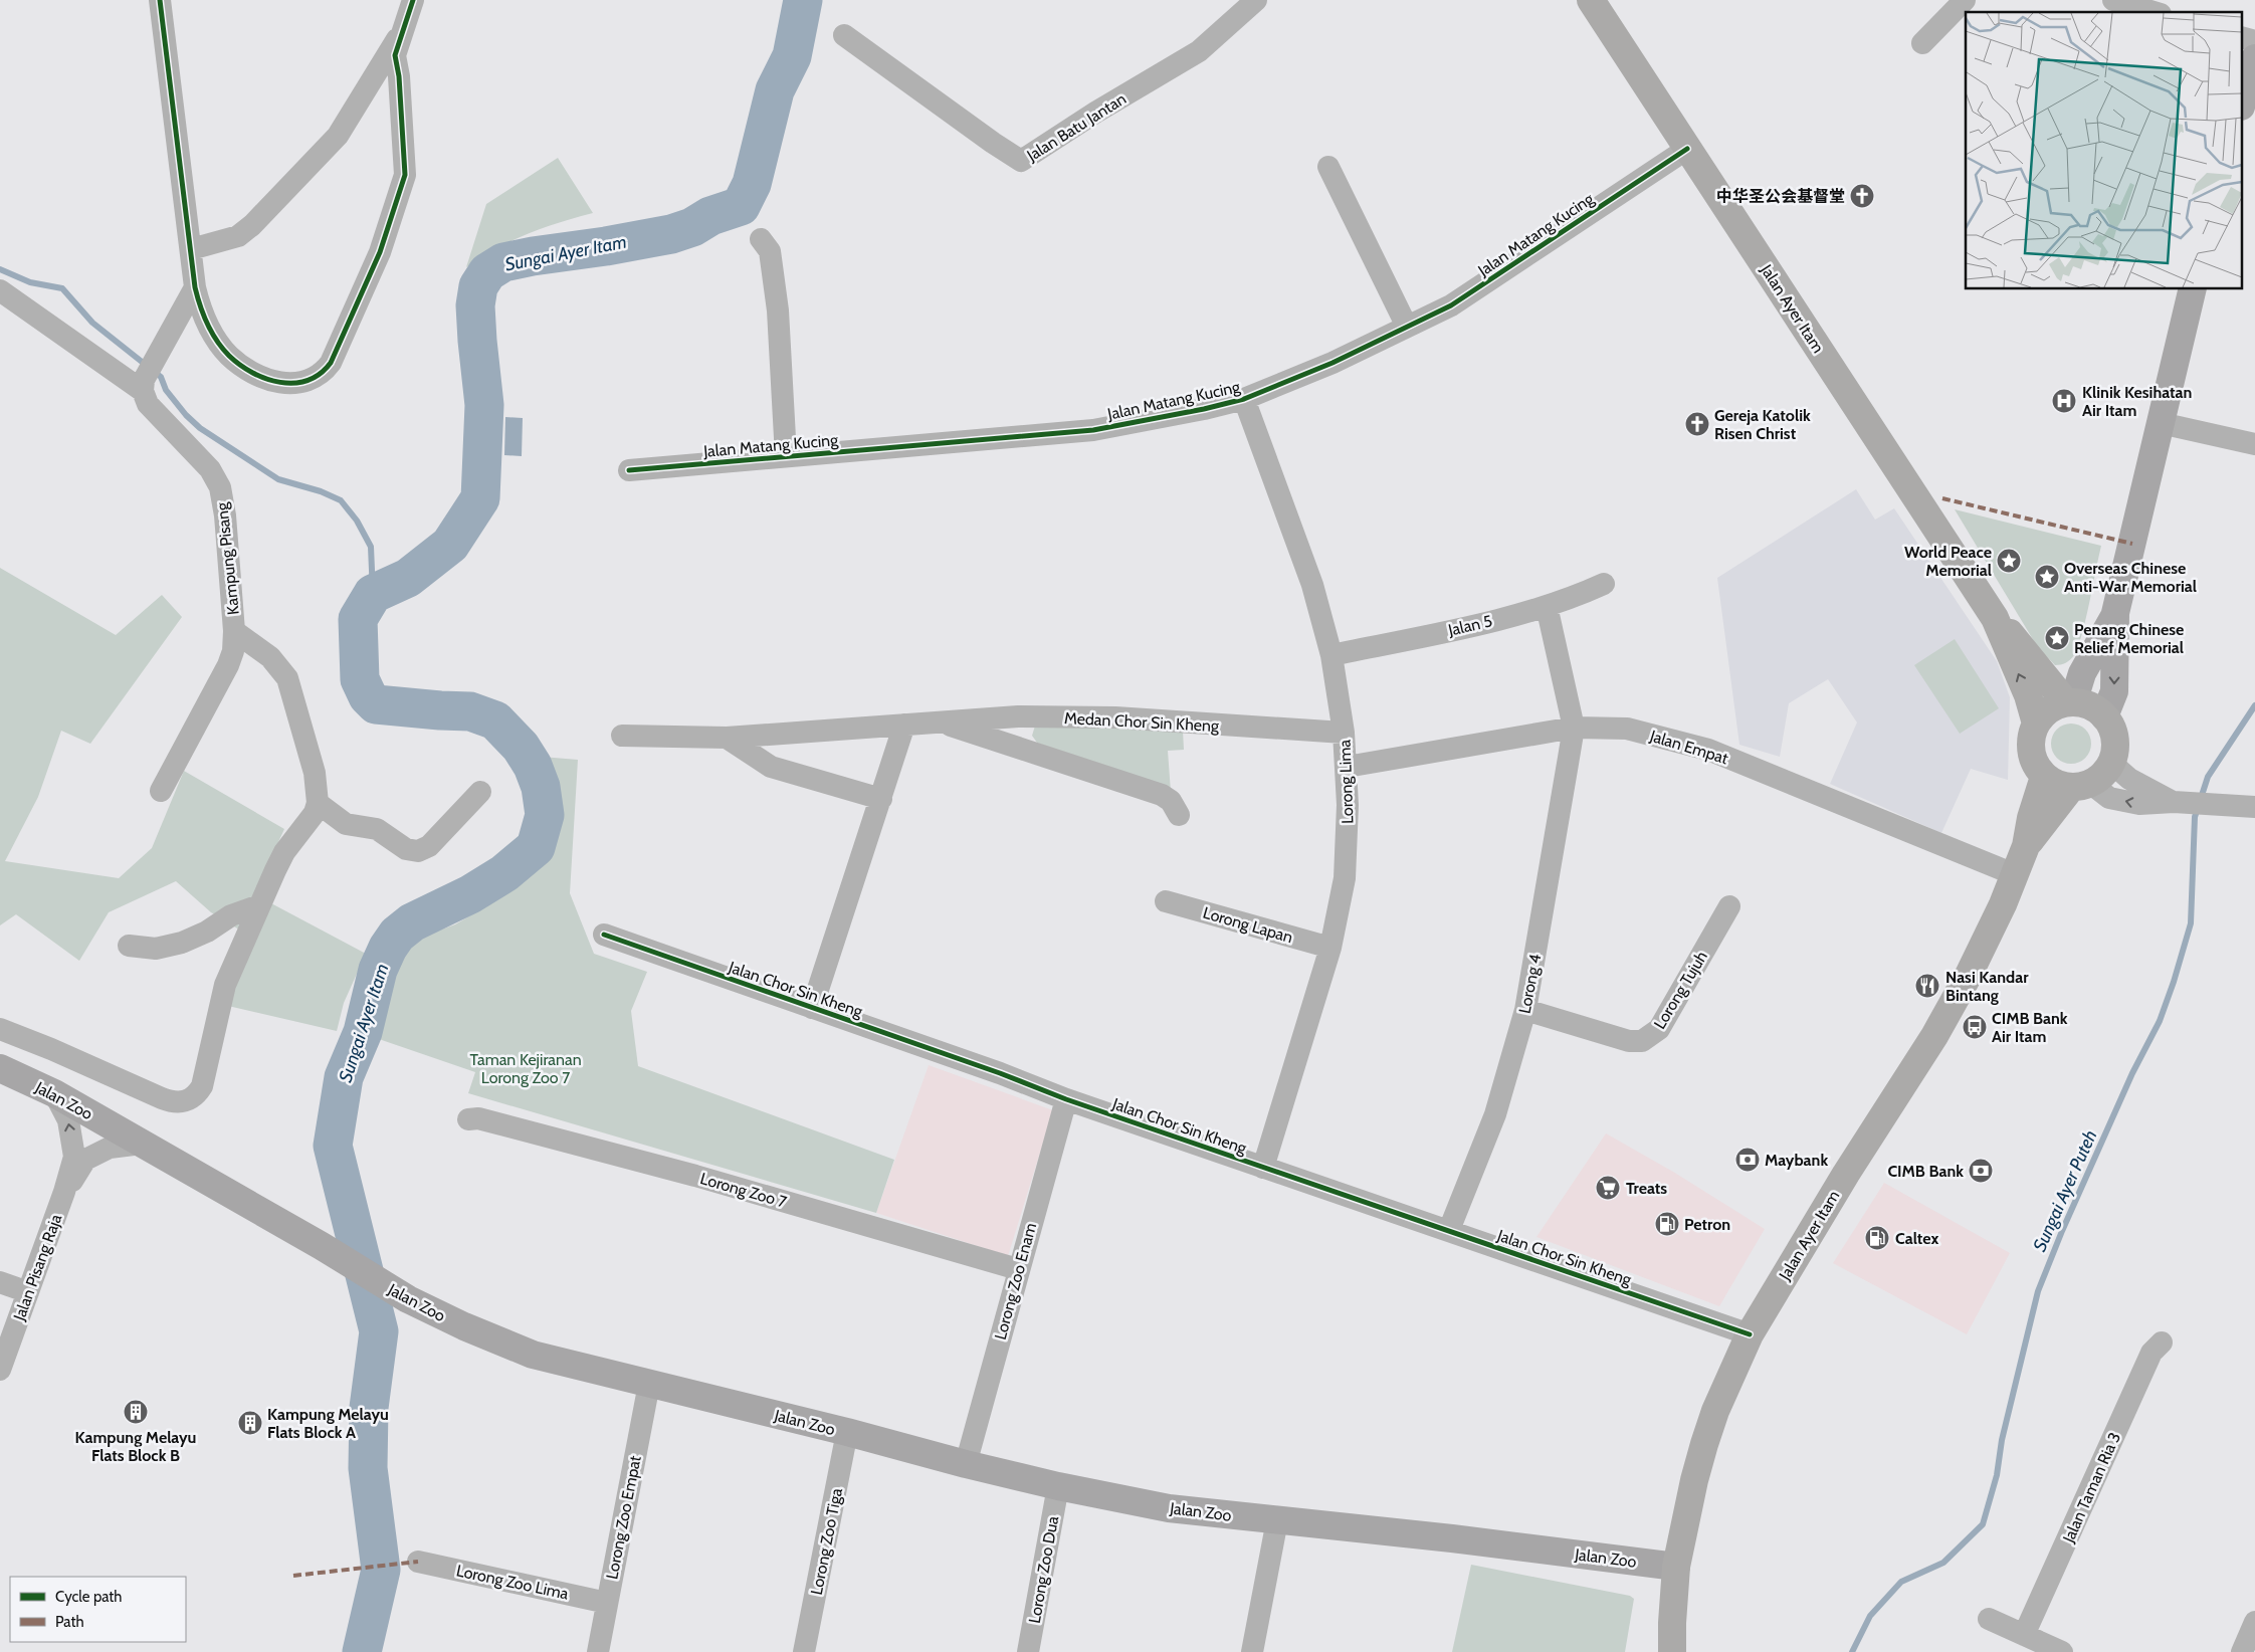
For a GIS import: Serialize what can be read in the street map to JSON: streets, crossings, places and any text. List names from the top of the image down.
{
  "streets": {
    "main road": ["Jalan Ayer Itam", "Jalan Zoo"],
    "street": [
      "Jalan Batu Jantan",
      "Jalan Matang Kucing",
      "Kampung Pisang",
      "Jalan 5",
      "Medan Chor Sin Kheng",
      "Jalan Empat",
      "Lorong Lima",
      "Lorong Lapan",
      "Lorong 4",
      "Jalan Chor Sin Kheng",
      "Lorong Tujuh",
      "Lorong Zoo 7",
      "Jalan Pisang Raja",
      "Lorong Zoo Enam",
      "Jalan Taman Ria 3",
      "Lorong Zoo Empat",
      "Lorong Zoo Tiga",
      "Lorong Zoo Dua",
      "Lorong Zoo Lima"
    ]
  },
  "crossings": [
    ["Jalan Matang Kucing", "Jalan Ayer Itam"],
    ["Jalan Matang Kucing", "Lorong Lima"],
    ["Jalan Ayer Itam", "Jalan Empat"],
    ["Jalan Ayer Itam", "Jalan Chor Sin Kheng"],
    ["Jalan Ayer Itam", "Jalan Zoo"],
    ["Jalan 5", "Lorong Lima"],
    ["Medan Chor Sin Kheng", "Lorong Lima"],
    ["Medan Chor Sin Kheng", "Jalan Chor Sin Kheng"],
    ["Jalan Empat", "Lorong Lima"],
    ["Jalan Empat", "Lorong 4"],
    ["Lorong Lima", "Lorong Lapan"],
    ["Lorong Lima", "Jalan Chor Sin Kheng"],
    ["Lorong 4", "Jalan Chor Sin Kheng"],
    ["Lorong 4", "Lorong Tujuh"],
    ["Jalan Chor Sin Kheng", "Lorong Zoo Enam"],
    ["Jalan Zoo", "Jalan Pisang Raja"],
    ["Jalan Zoo", "Lorong Zoo Enam"],
    ["Jalan Zoo", "Lorong Zoo Empat"],
    ["Jalan Zoo", "Lorong Zoo Tiga"],
    ["Jalan Zoo", "Lorong Zoo Dua"],
    ["Lorong Zoo 7", "Lorong Zoo Enam"],
    ["Lorong Zoo Empat", "Lorong Zoo Lima"]
  ],
  "water": ["Sungai Ayer Itam", "Sungai Ayer Puteh"],
  "parks": ["Taman Kejiranan Lorong Zoo 7"],
  "places": {
    "church": ["中华圣公会基督堂", "Gereja Katolik Risen Christ"],
    "hospital": ["Klinik Kesihatan Air Itam"],
    "place": ["World Peace Memorial", "Overseas Chinese Anti-War Memorial", "Penang Chinese Relief Memorial"],
    "restaurant": ["Nasi Kandar Bintang"],
    "bus stop": ["CIMB Bank Air Itam"],
    "bank": ["Maybank", "CIMB Bank"],
    "supermarket": ["Treats"],
    "fuel station": ["Petron", "Caltex"],
    "building": ["Kampung Melayu Flats Block B", "Kampung Melayu Flats Block A"]
  },
  "legend": ["Cycle path", "Path"]
}
